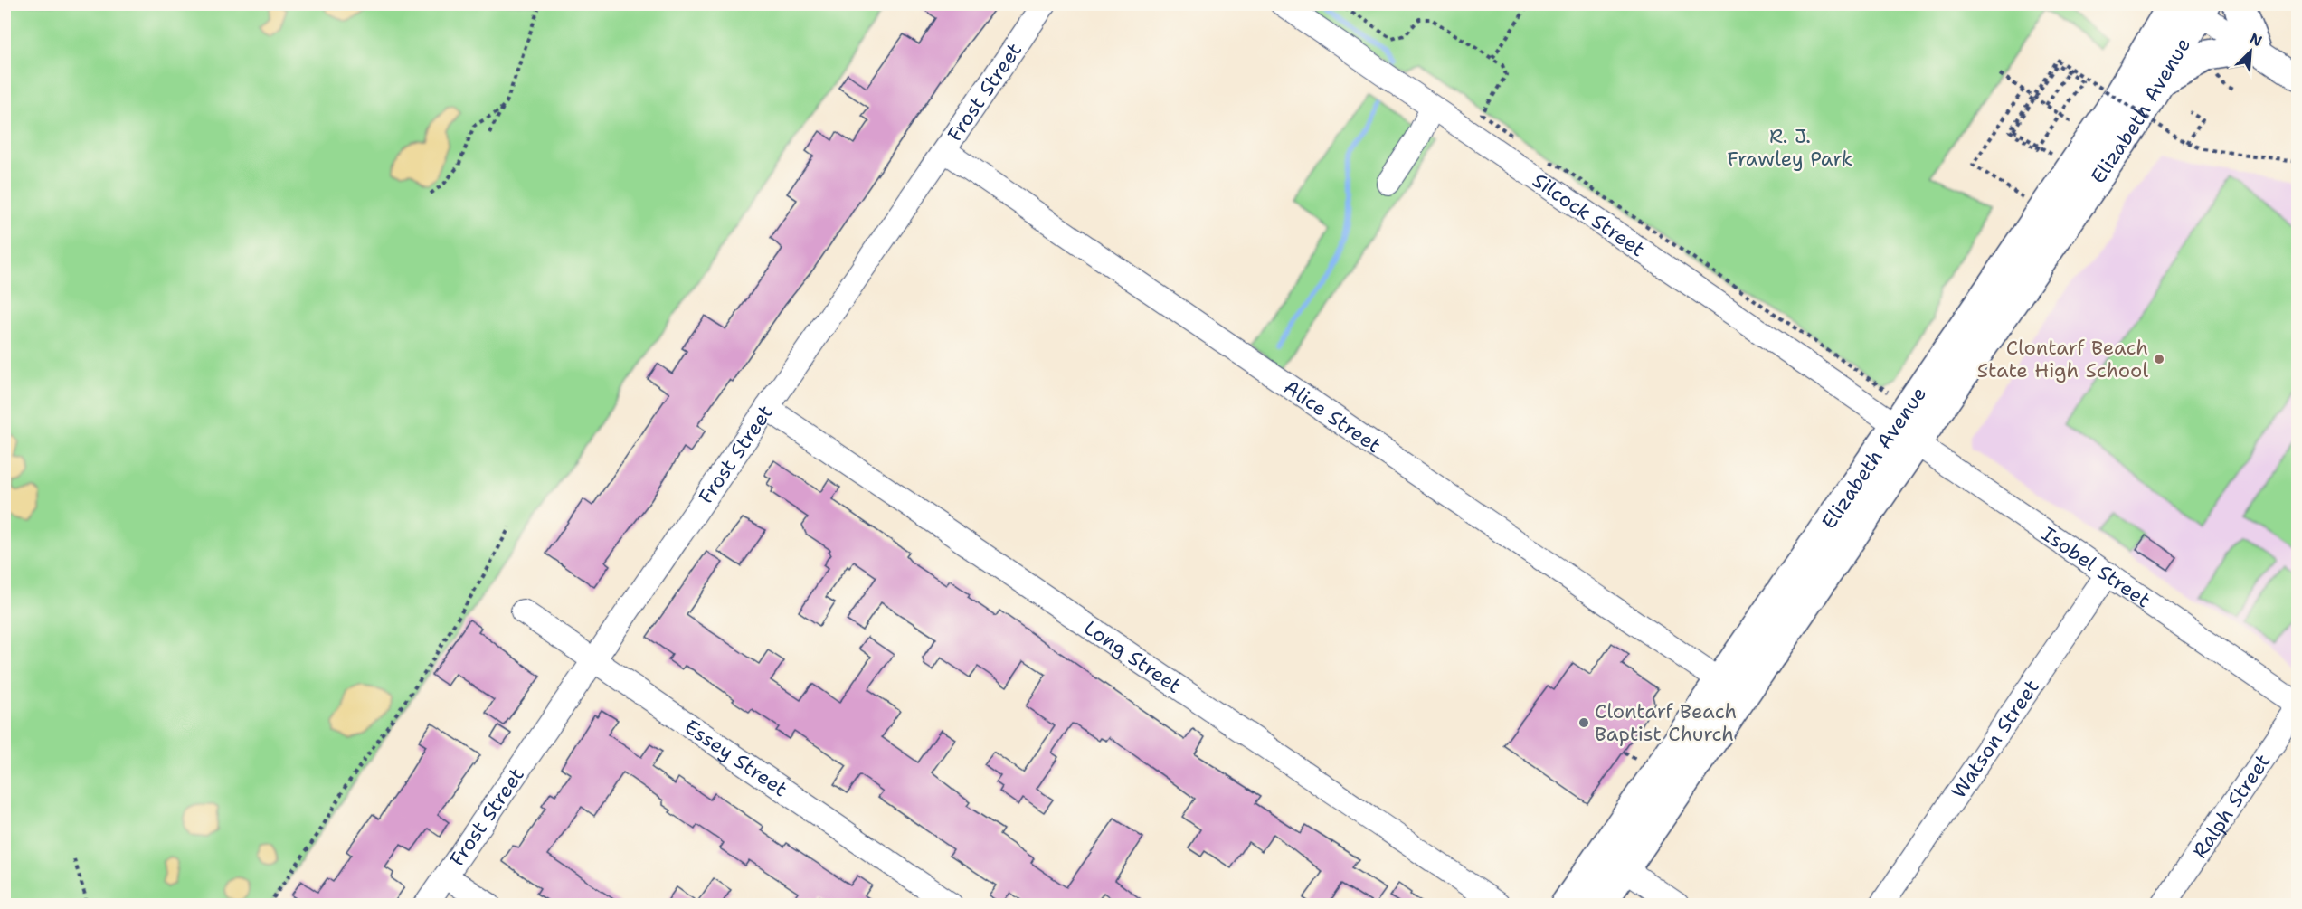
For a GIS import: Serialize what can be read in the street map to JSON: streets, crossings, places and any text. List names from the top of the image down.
{
  "streets": {
    "highway": ["Elizabeth Avenue"],
    "street": [
      "Frost Street",
      "Silcock Street",
      "Alice Street",
      "Isobel Street",
      "Long Street",
      "Watson Street",
      "Essey Street",
      "Ralph Street"
    ]
  },
  "crossings": [
    ["Frost Street", "Alice Street"],
    ["Frost Street", "Long Street"],
    ["Frost Street", "Essey Street"],
    ["Elizabeth Avenue", "Silcock Street"],
    ["Elizabeth Avenue", "Alice Street"],
    ["Elizabeth Avenue", "Isobel Street"],
    ["Silcock Street", "Isobel Street"],
    ["Isobel Street", "Watson Street"],
    ["Isobel Street", "Ralph Street"]
  ],
  "parks": ["R. J. Frawley Park"],
  "places": ["Clontarf Beach State High School", "Clontarf Beach Baptist Church"],
  "north": "top right"
}
